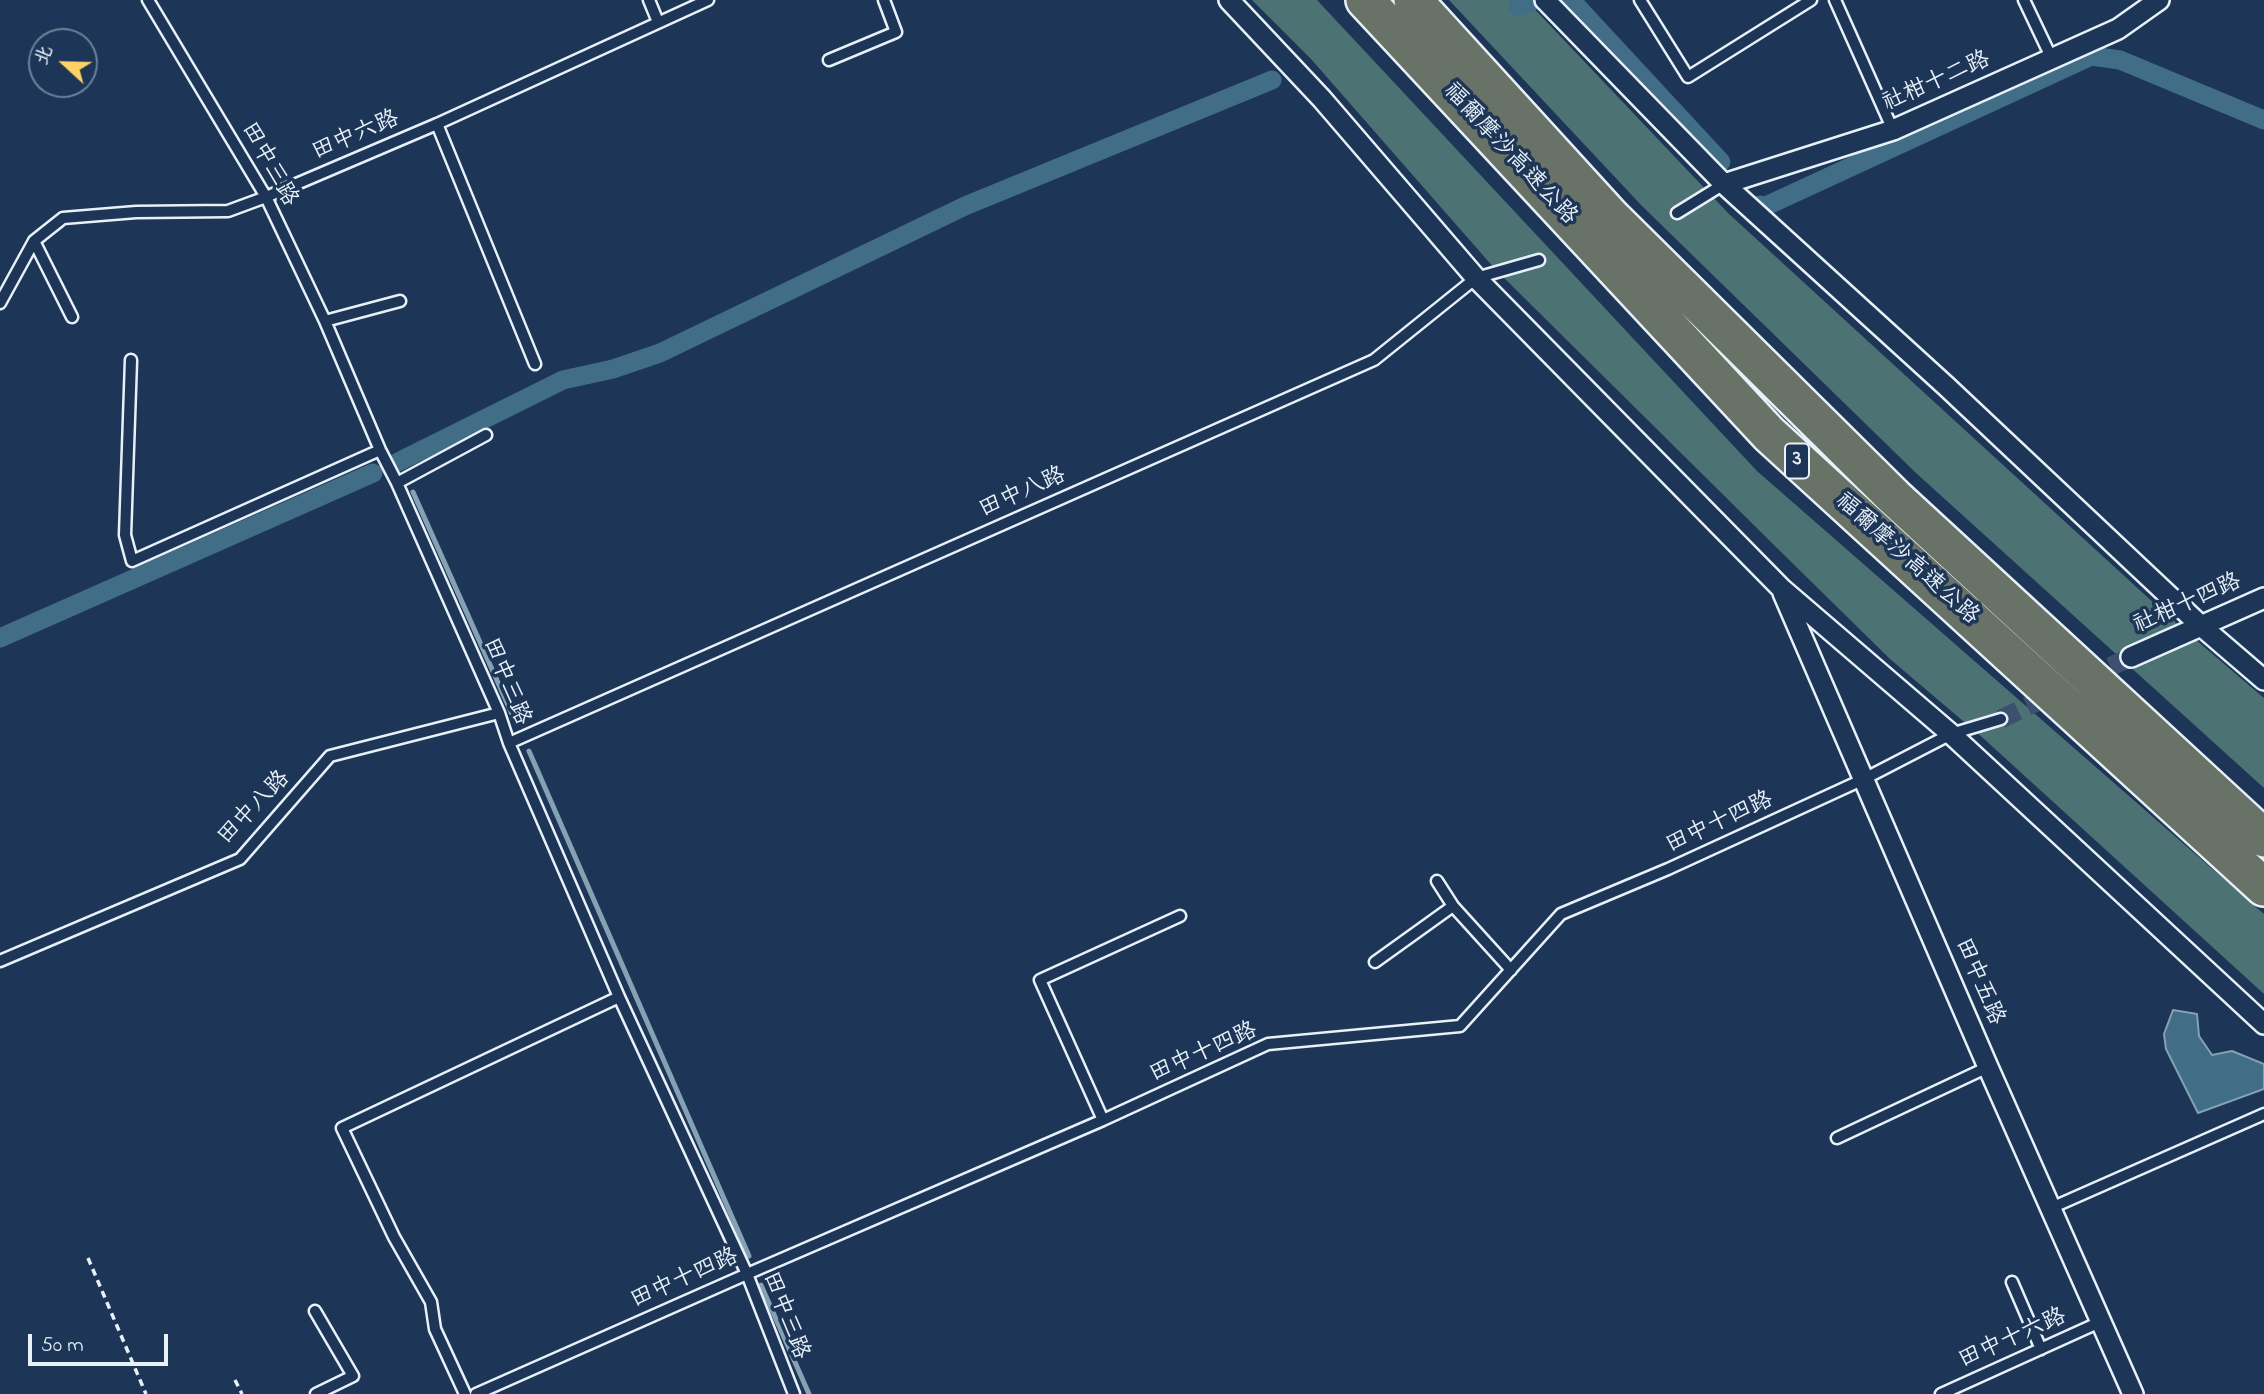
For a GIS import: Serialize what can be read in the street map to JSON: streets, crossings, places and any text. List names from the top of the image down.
{
  "streets": {
    "highway": ["福爾摩沙高速公路", "3"],
    "street": ["社柑十二路", "社柑十四路", "田中五路"],
    "lane": [
      "田中六路",
      "田中三路",
      "田中八路",
      "田中十四路",
      "田中十六路"
    ]
  },
  "crossings": [
    ["田中六路", "田中三路"],
    ["田中三路", "田中八路"],
    ["田中三路", "田中十四路"],
    ["田中十四路", "田中五路"],
    ["田中五路", "田中十六路"]
  ],
  "scale_bar": "50 m",
  "north": "left"
}
